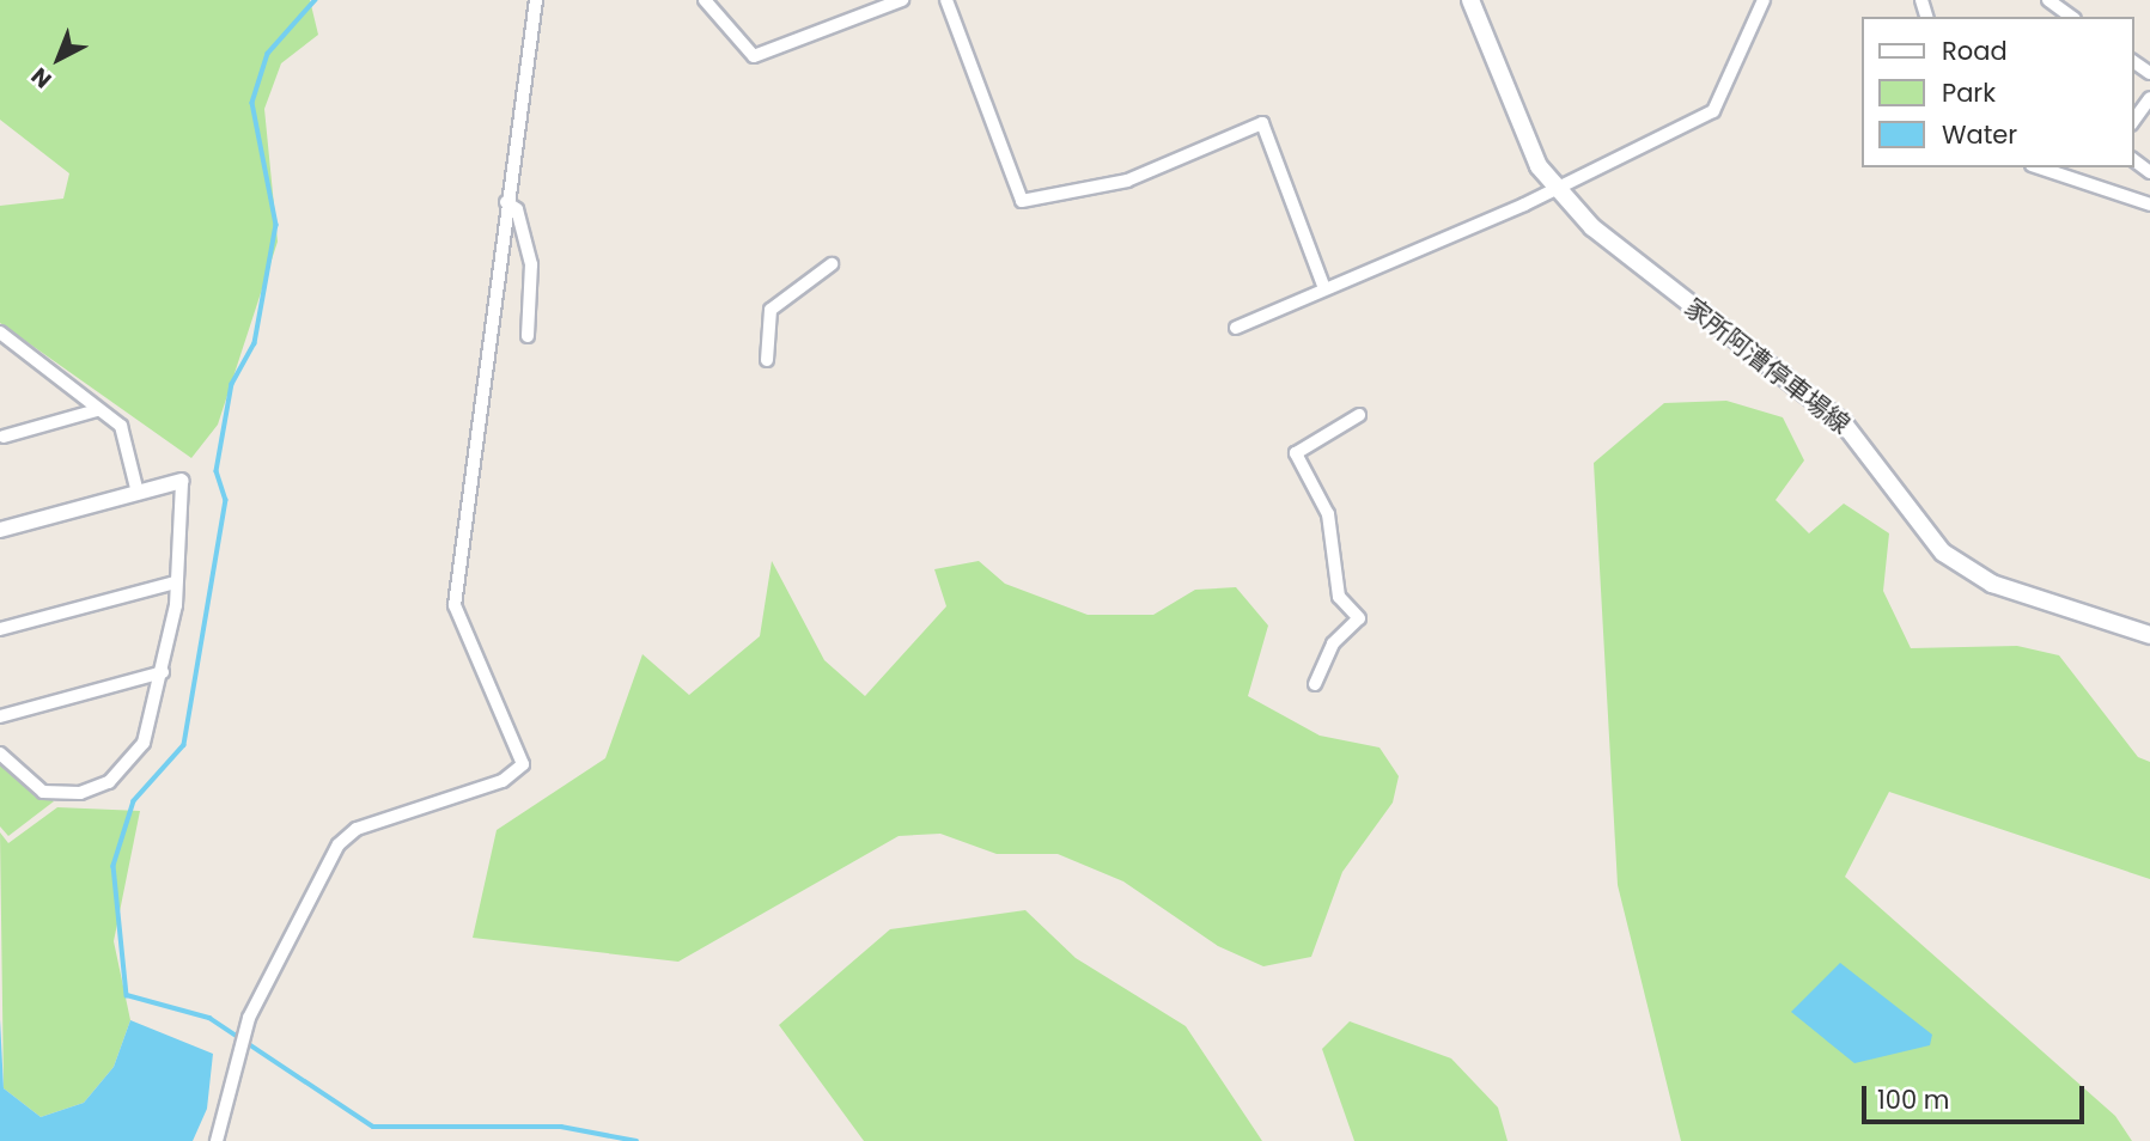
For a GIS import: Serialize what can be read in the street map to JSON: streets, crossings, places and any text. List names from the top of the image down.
{
  "streets": {
    "main road": ["家所阿漕停車場線"]
  },
  "legend": ["Road", "Park", "Water"],
  "scale_bar": "100 m",
  "north": "bottom left"
}
